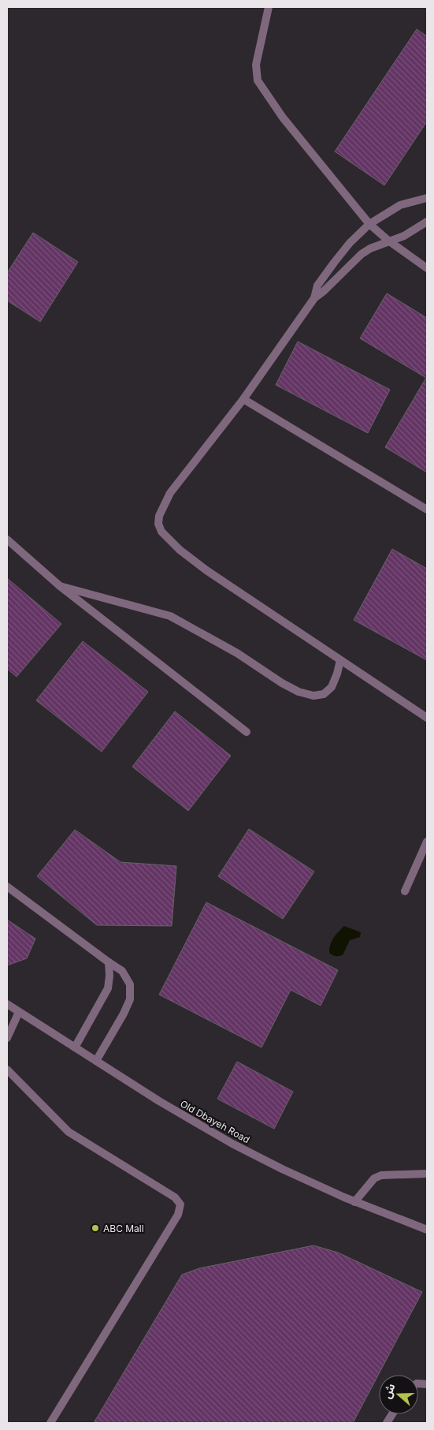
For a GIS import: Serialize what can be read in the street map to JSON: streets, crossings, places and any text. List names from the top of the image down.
{
  "streets": {
    "street": ["Old Dbayeh Road"]
  },
  "places": ["ABC Mall"],
  "north": "left"
}
